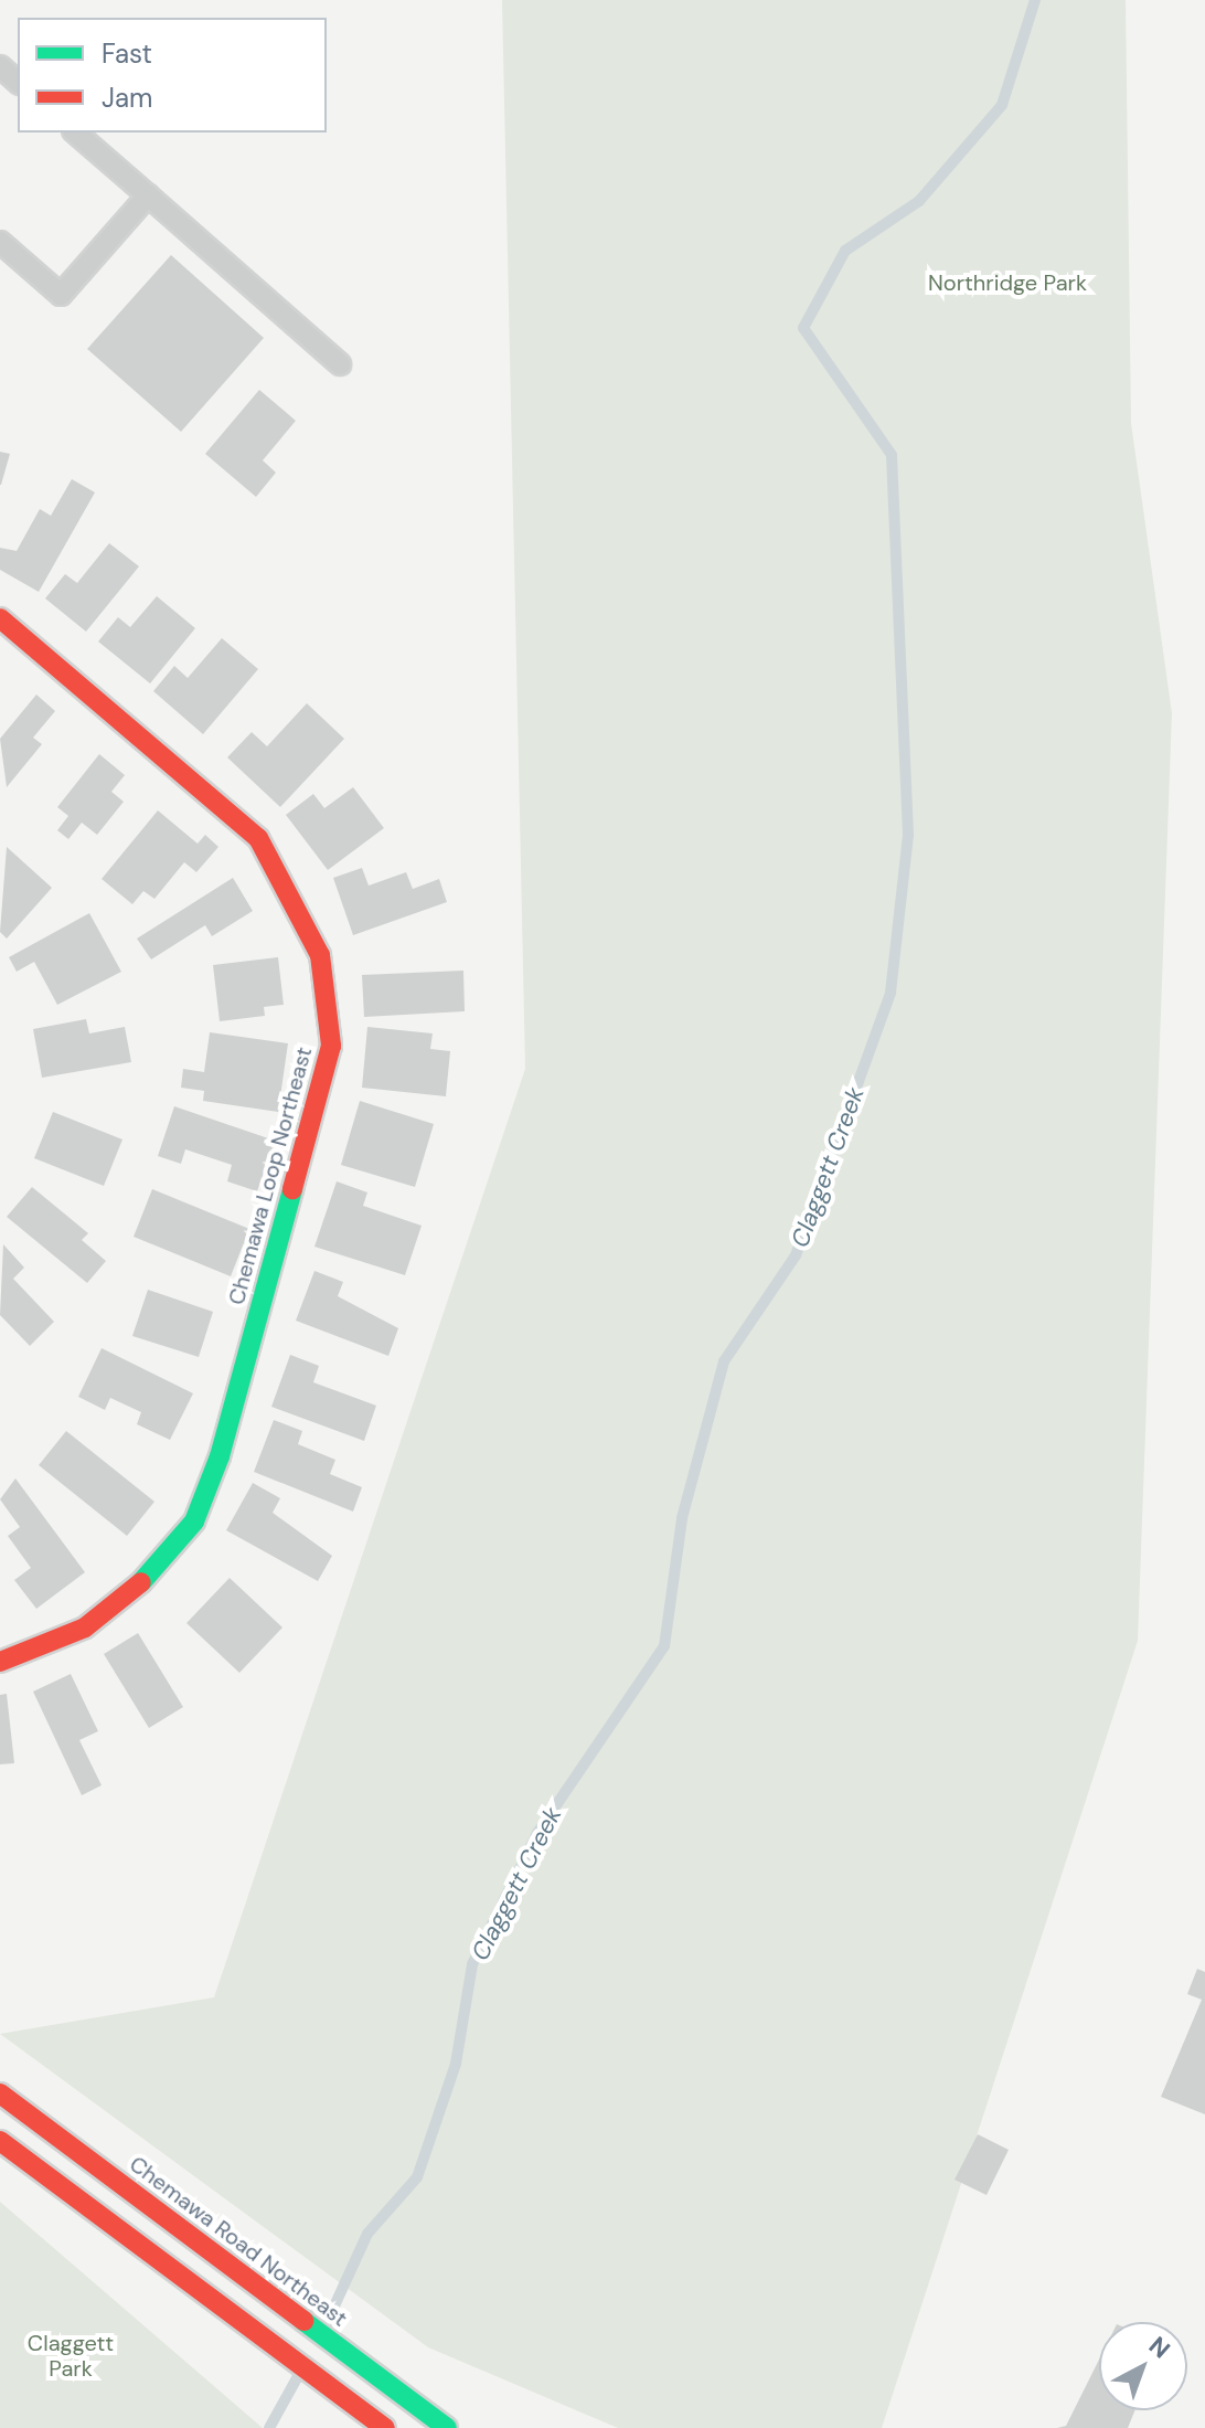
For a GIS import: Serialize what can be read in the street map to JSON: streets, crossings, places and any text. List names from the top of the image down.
{
  "streets": {
    "street": ["Chemawa Loop Northeast", "Chemawa Road Northeast"]
  },
  "water": ["Claggett Creek"],
  "parks": ["Northridge Park", "Claggett Park"],
  "legend": ["Fast", "Jam"],
  "north": "top right"
}
